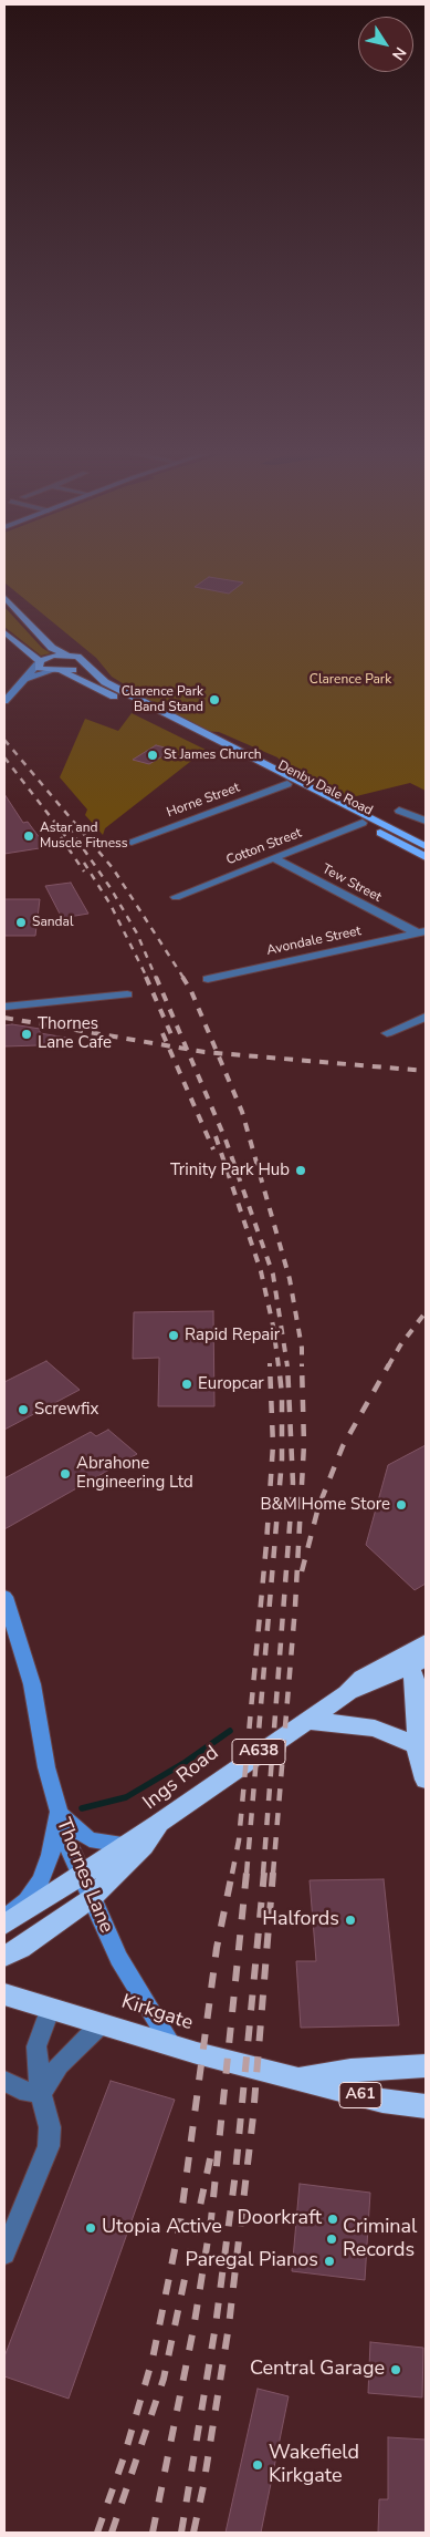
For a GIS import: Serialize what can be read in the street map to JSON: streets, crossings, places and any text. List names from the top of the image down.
{
  "streets": {
    "highway": [
      "A638",
      "Ings Road",
      "Kirkgate",
      "A61"
    ],
    "main road": ["Denby Dale Road"],
    "street": [
      "Horne Street",
      "Cotton Street",
      "Tew Street",
      "Avondale Street",
      "Thornes Lane"
    ]
  },
  "crossings": [
    ["Denby Dale Road", "Horne Street"],
    ["Denby Dale Road", "Cotton Street"],
    ["Cotton Street", "Tew Street"],
    ["Tew Street", "Avondale Street"],
    ["A638", "Ings Road"],
    ["A638", "Thornes Lane"],
    ["Ings Road", "Thornes Lane"],
    ["Thornes Lane", "Kirkgate"]
  ],
  "parks": ["Clarence Park"],
  "places": [
    "Clarence Park Band Stand",
    "St James Church",
    "Astar and Muscle Fitness",
    "Sandal",
    "Thornes Lane Cafe",
    "Trinity Park Hub",
    "Rapid Repair",
    "Europcar",
    "Screwfix",
    "Abrahone Engineering Ltd",
    "B&M Home Store",
    "Halfords",
    "Doorkraft",
    "Utopia Active",
    "Criminal Records",
    "Paregal Pianos",
    "Central Garage",
    "Wakefield Kirkgate"
  ],
  "north": "bottom right"
}
